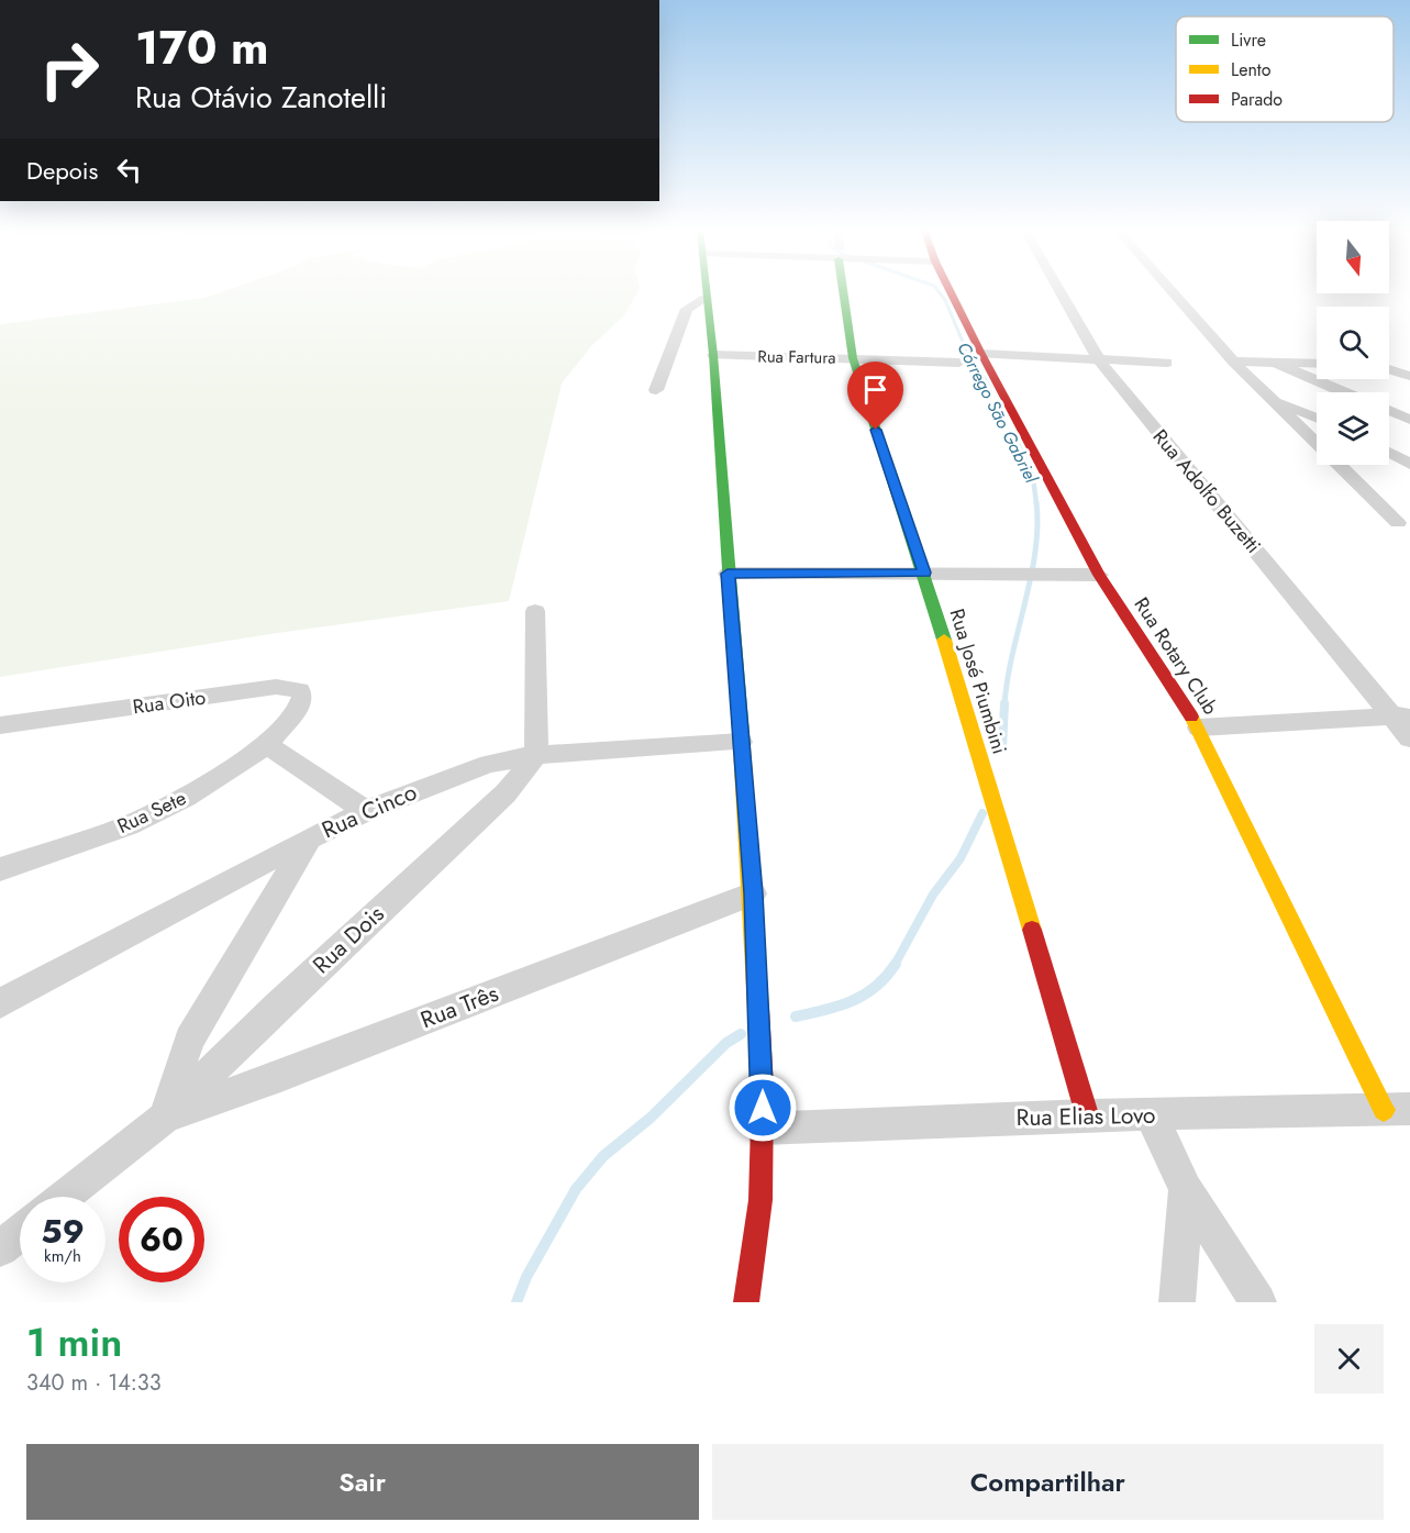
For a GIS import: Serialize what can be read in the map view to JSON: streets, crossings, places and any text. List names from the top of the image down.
{
  "streets": {
    "street": [
      "Rua Fartura",
      "Rua Adolfo Buzetti",
      "Rua Rotary Club",
      "Rua José Piumbini",
      "Rua Oito",
      "Rua Cinco",
      "Rua Sete",
      "Rua Dois",
      "Rua Três",
      "Rua Elias Lovo"
    ]
  },
  "crossings": [
    ["Rua Fartura", "Rua José Piumbini"],
    ["Rua Rotary Club", "Rua Elias Lovo"],
    ["Rua José Piumbini", "Rua Elias Lovo"],
    ["Rua Oito", "Rua Sete"],
    ["Rua Cinco", "Rua Dois"],
    ["Rua Cinco", "Rua Três"],
    ["Rua Dois", "Rua Três"]
  ],
  "water": ["Córrego São Gabriel"],
  "legend": ["Livre", "Lento", "Parado"],
  "north": "bottom",
  "page": {
    "turn": ["170 m", "Rua Otávio Zanotelli"],
    "then": "Depois",
    "speed": "59 km/h",
    "limit": "60",
    "heading": ["1 min", "340 m · 14:33"],
    "buttons": ["Sair", "Compartilhar"]
  }
}
